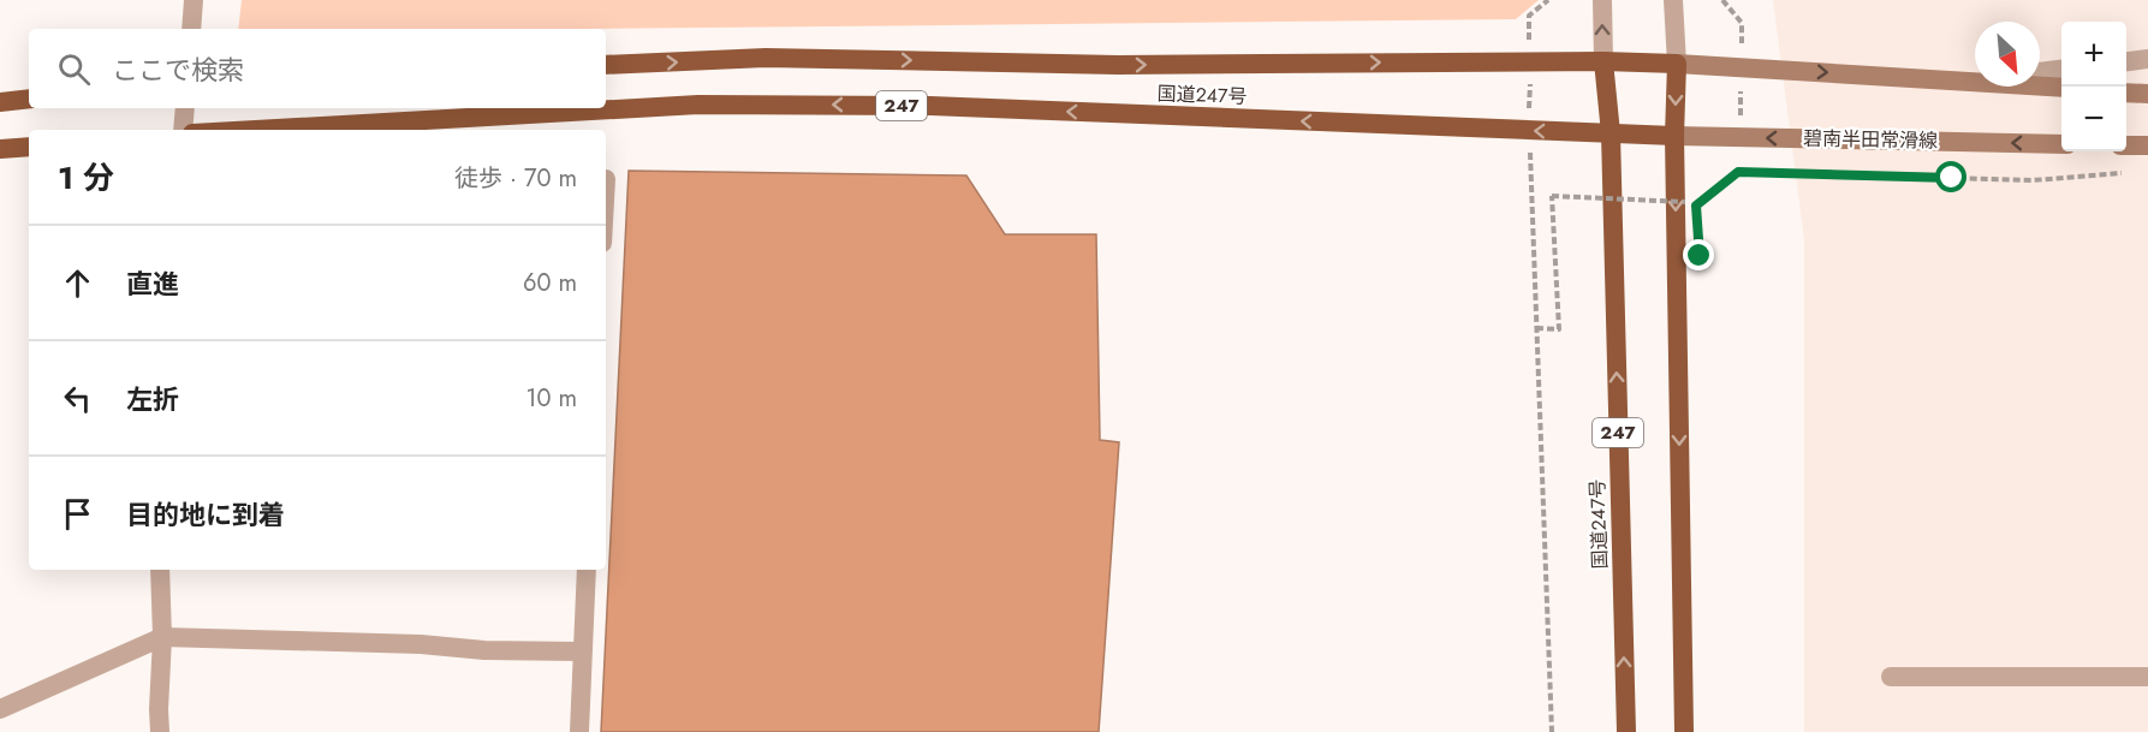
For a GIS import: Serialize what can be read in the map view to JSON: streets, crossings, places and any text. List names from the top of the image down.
{
  "streets": {
    "highway": ["国道247号", "247"],
    "main road": ["碧南半田常滑線"]
  },
  "crossings": [
    ["国道247号", "247"],
    ["247", "碧南半田常滑線"]
  ],
  "north": "bottom right",
  "page": {
    "map_buttons": ["+", "−"],
    "search": "ここで検索",
    "heading": ["1 分", "徒歩 · 70 m"],
    "list": [
      ["直進", "60 m"],
      ["左折", "10 m"],
      "目的地に到着"
    ]
  }
}
